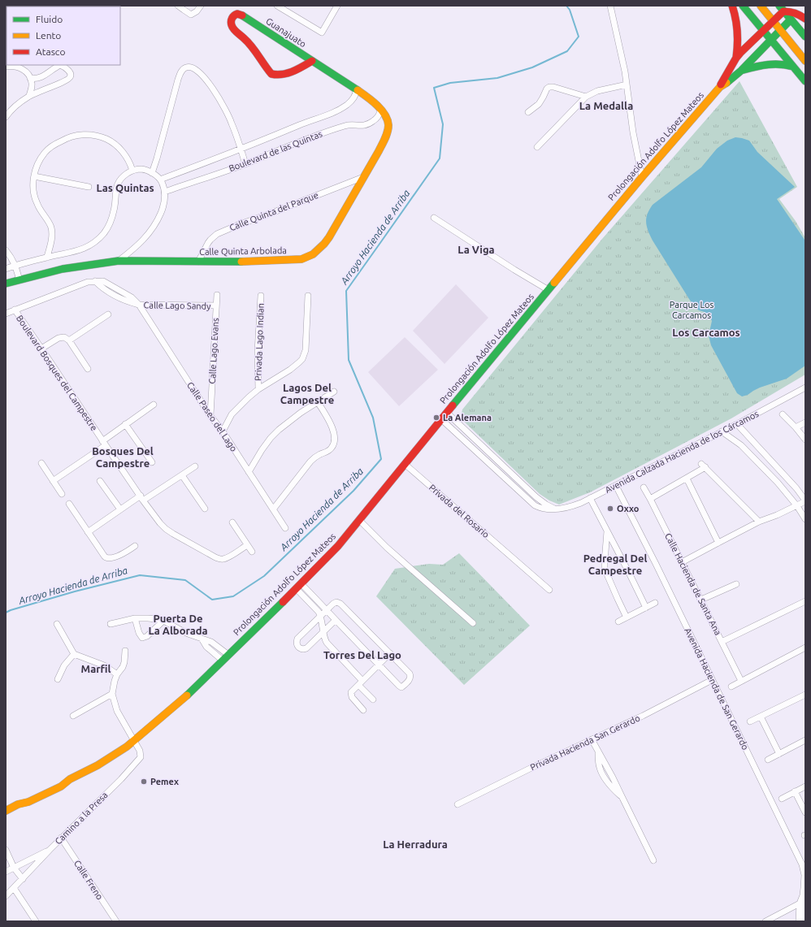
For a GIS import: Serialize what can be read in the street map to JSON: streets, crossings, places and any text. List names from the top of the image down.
{
  "streets": {
    "main road": ["Guanajuato", "Prolongación Adolfo López Mateos", "Calle Quinta Arbolada"],
    "street": [
      "Boulevard de las Quintas",
      "Calle Quinta del Parque",
      "Calle Lago Sandy",
      "Privada Lago Indian",
      "Calle Lago Evans",
      "Boulevard Bosques del Campestre",
      "Calle Paseo del Lago",
      "Avenida Calzada Hacienda de los Cárcamos",
      "Privada del Rosario",
      "Calle Hacienda de Santa Ana",
      "Avenida Hacienda de San Gerardo",
      "Privada Hacienda San Gerardo",
      "Camino a la Presa",
      "Calle Freno"
    ]
  },
  "crossings": [
    ["Guanajuato", "Boulevard de las Quintas"],
    ["Guanajuato", "Calle Quinta Arbolada"],
    ["Prolongación Adolfo López Mateos", "Avenida Calzada Hacienda de los Cárcamos"],
    ["Prolongación Adolfo López Mateos", "Privada del Rosario"],
    ["Prolongación Adolfo López Mateos", "Camino a la Presa"],
    ["Boulevard de las Quintas", "Calle Quinta Arbolada"],
    ["Calle Quinta del Parque", "Calle Quinta Arbolada"],
    ["Calle Lago Sandy", "Calle Lago Evans"],
    ["Calle Lago Sandy", "Calle Paseo del Lago"],
    ["Calle Lago Evans", "Calle Paseo del Lago"],
    ["Boulevard Bosques del Campestre", "Calle Paseo del Lago"],
    ["Avenida Calzada Hacienda de los Cárcamos", "Avenida Hacienda de San Gerardo"],
    ["Avenida Hacienda de San Gerardo", "Privada Hacienda San Gerardo"],
    ["Camino a la Presa", "Calle Freno"]
  ],
  "districts": [
    "La Medalla",
    "Las Quintas",
    "La Viga",
    "Los Carcamos",
    "Lagos Del Campestre",
    "Bosques Del Campestre",
    "Pedregal Del Campestre",
    "Puerta De La Alborada",
    "Torres Del Lago",
    "Marfil",
    "La Herradura"
  ],
  "water": ["Arroyo Hacienda de Arriba"],
  "parks": ["Parque Los Carcamos"],
  "places": ["La Alemana", "Oxxo", "Pemex"],
  "legend": ["Fluido", "Lento", "Atasco"]
}
